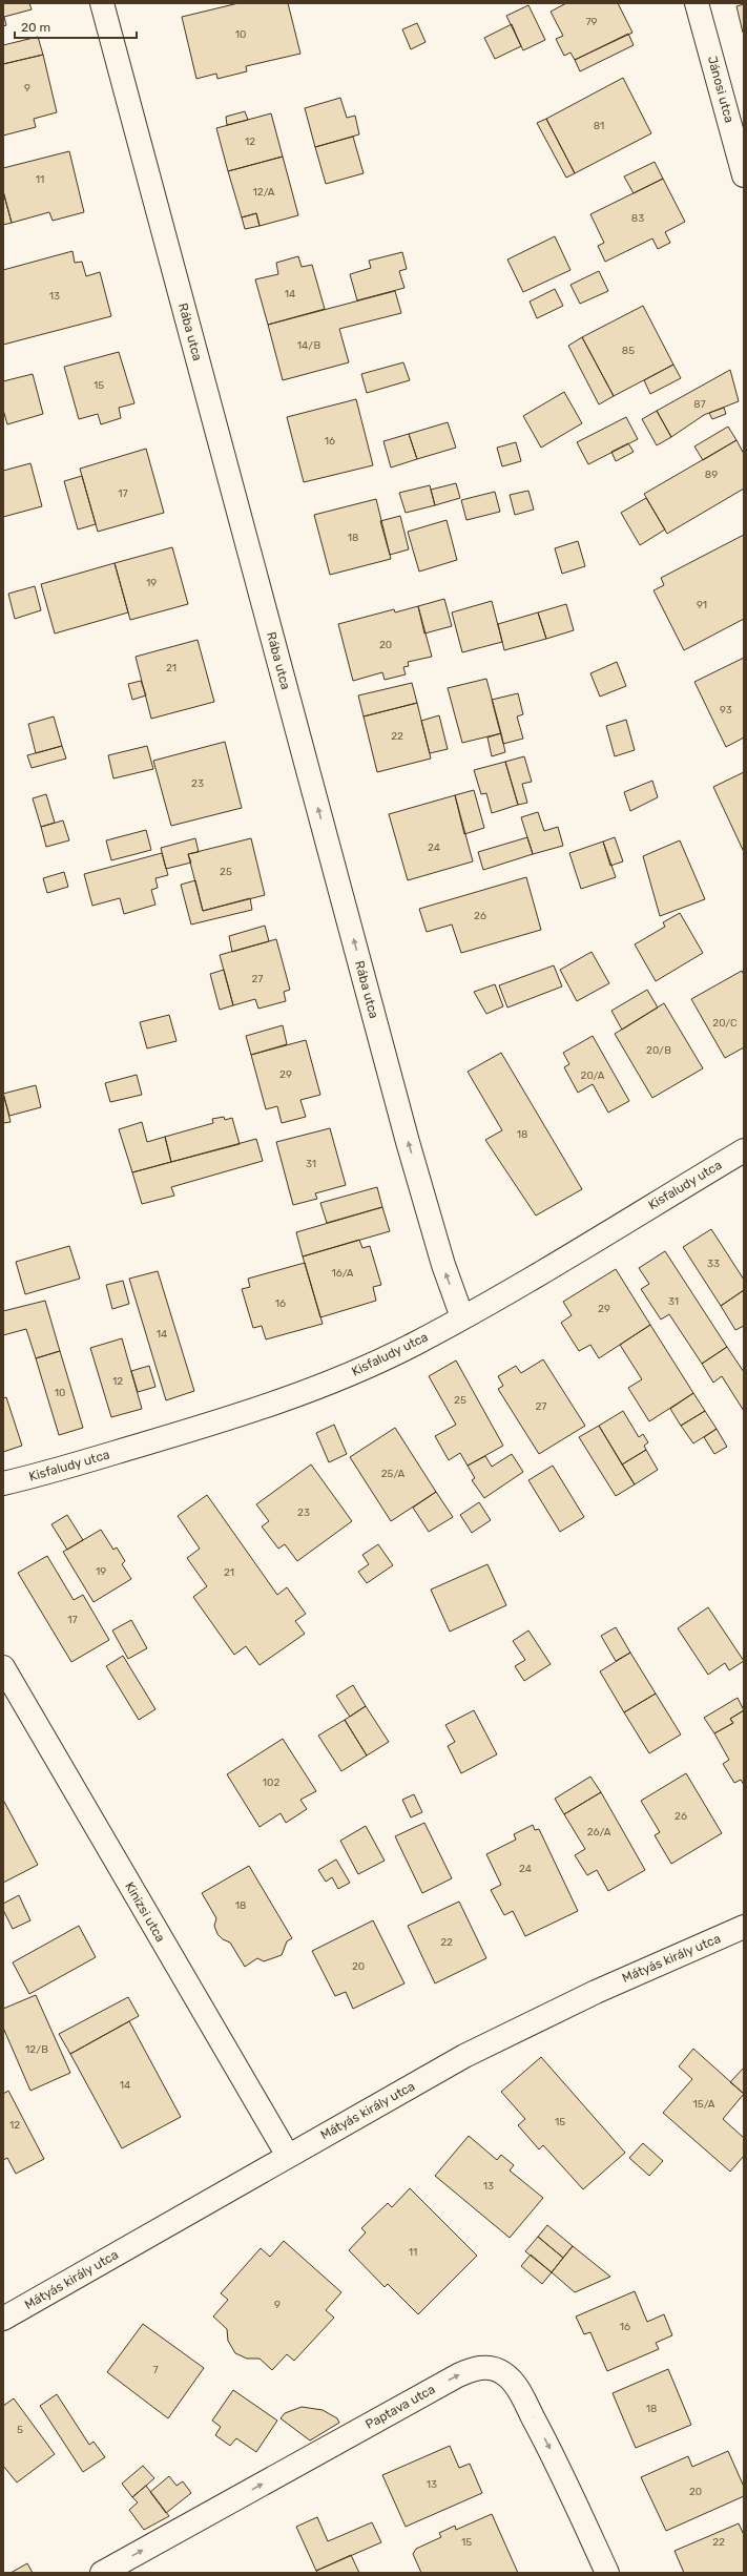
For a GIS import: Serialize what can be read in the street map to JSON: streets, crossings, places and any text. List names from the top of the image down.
{
  "streets": {
    "street": [
      "Jánosi utca",
      "Rába utca",
      "Kisfaludy utca",
      "Kinizsi utca",
      "Mátyás király utca",
      "Paptava utca"
    ]
  },
  "crossings": [
    ["Rába utca", "Kisfaludy utca"],
    ["Kinizsi utca", "Mátyás király utca"]
  ],
  "one_way": ["Rába utca"],
  "house_numbers": [
    "79",
    "10",
    "9",
    "81",
    "12",
    "11",
    "12/A",
    "83",
    "14",
    "13",
    "14/B",
    "85",
    "15",
    "87",
    "16",
    "89",
    "17",
    "18",
    "19",
    "91",
    "20",
    "21",
    "93",
    "22",
    "23",
    "24",
    "25",
    "26",
    "27",
    "20/C",
    "20/B",
    "29",
    "20/A",
    "18",
    "31",
    "33",
    "16/A",
    "31",
    "16",
    "29",
    "14",
    "12",
    "10",
    "25",
    "27",
    "25/A",
    "23",
    "19",
    "21",
    "17",
    "102",
    "26",
    "26/A",
    "24",
    "18",
    "22",
    "20",
    "12/B",
    "14",
    "15/A",
    "15",
    "12",
    "13",
    "11",
    "9",
    "16",
    "7",
    "18",
    "5",
    "13",
    "20",
    "15",
    "22"
  ],
  "scale_bar": "20 m"
}
